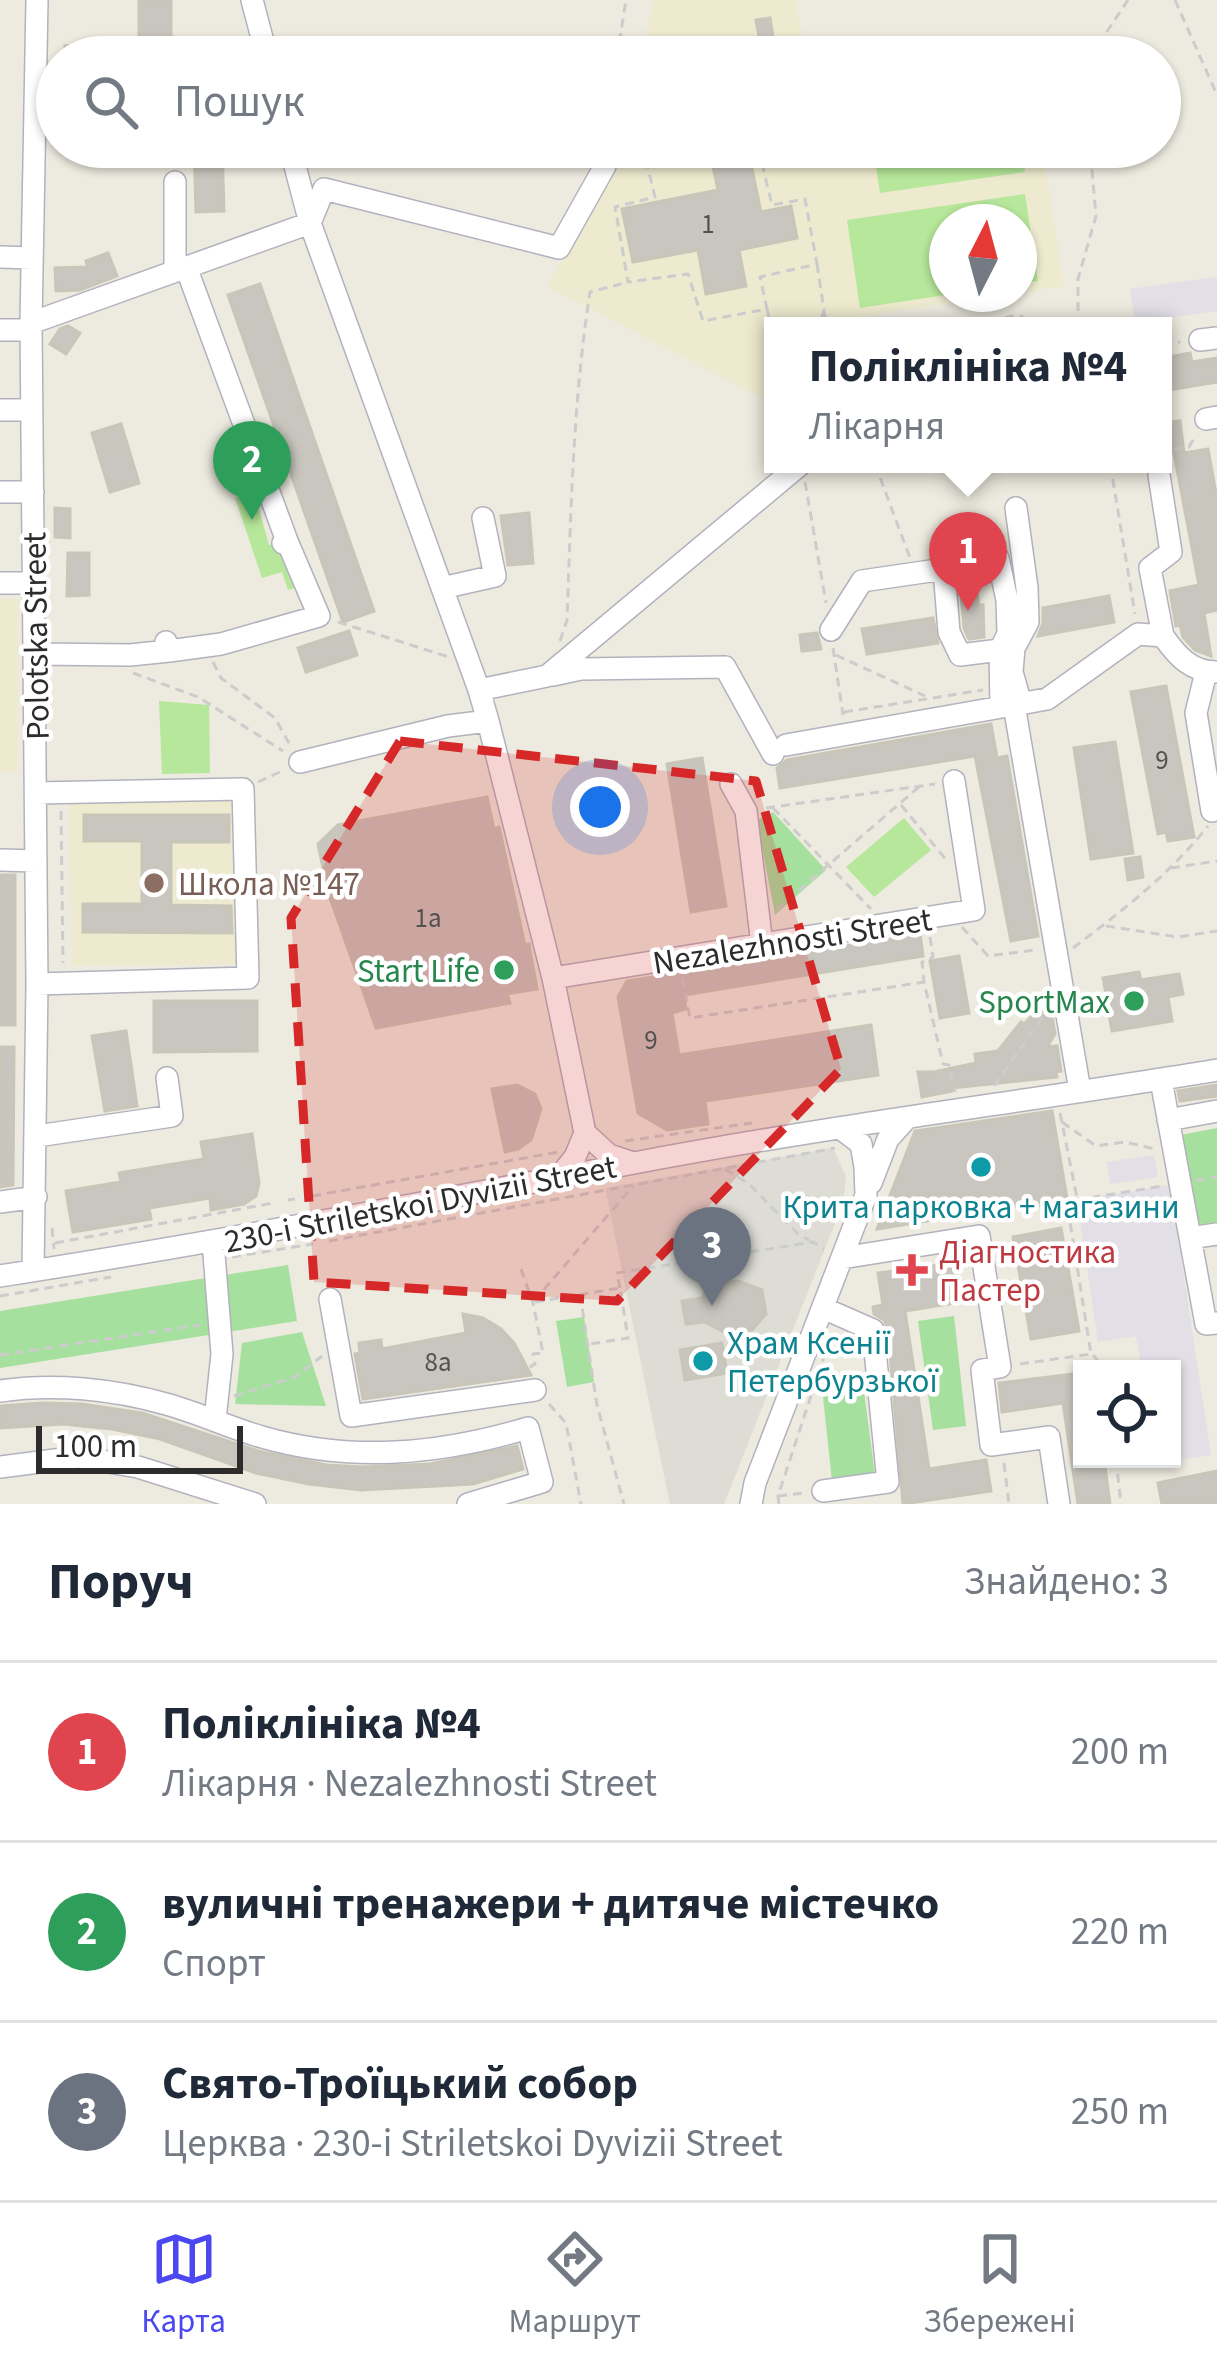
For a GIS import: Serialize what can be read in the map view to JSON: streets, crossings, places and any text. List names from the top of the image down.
{
  "streets": {
    "street": ["Polotska Street", "Nezalezhnosti Street", "230-i Striletskoi Dyvizii Street"]
  },
  "crossings": [
    ["Polotska Street", "230-i Striletskoi Dyvizii Street"]
  ],
  "places": {
    "other": [
      "Школа №147",
      "Start Life",
      "SportMax",
      "Крита парковка + магазини",
      "Храм Ксенії Петербурзької"
    ],
    "health": ["Діагностика Пастер"]
  },
  "house_numbers": [
    "1",
    "9",
    "1а",
    "9",
    "8а"
  ],
  "scale_bar": "100 m",
  "north": "top",
  "page": {
    "search": "Пошук",
    "popup": ["Поліклініка №4", "Лікарня"],
    "pins": ["2", "1", "3"],
    "scale": "100 m",
    "heading": ["Поруч", "Знайдено: 3"],
    "list": [
      {
        "mark": "1",
        "name": "Поліклініка №4",
        "note": "Лікарня · Nezalezhnosti Street",
        "value": "200 m"
      },
      {
        "mark": "2",
        "name": "вуличні тренажери + дитяче містечко",
        "note": "Спорт",
        "value": "220 m"
      },
      {
        "mark": "3",
        "name": "Свято-Троїцький собор",
        "note": "Церква · 230-i Striletskoi Dyvizii Street",
        "value": "250 m"
      }
    ],
    "nav": ["Карта", "Маршрут", "Збережені"]
  }
}
